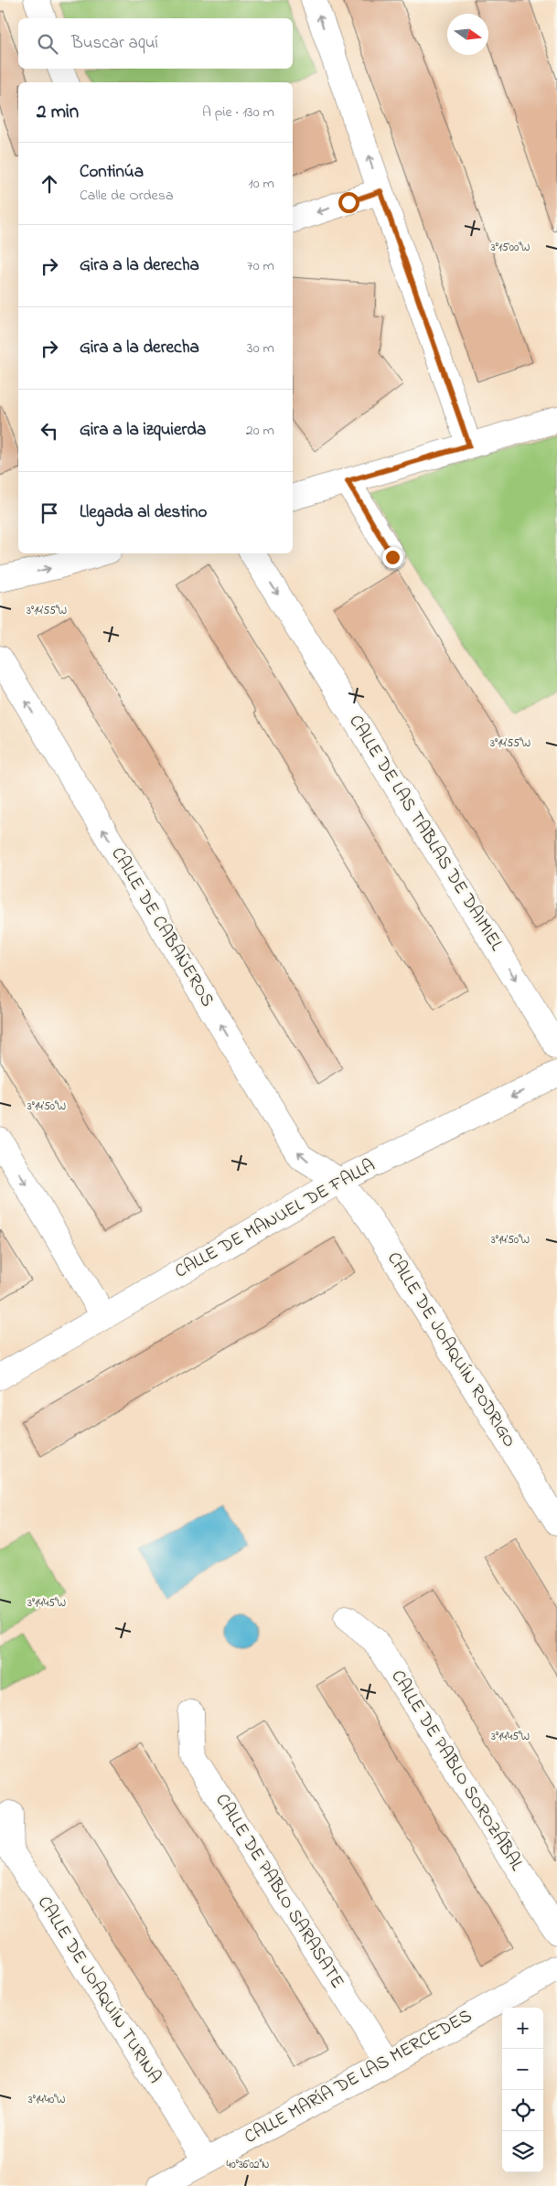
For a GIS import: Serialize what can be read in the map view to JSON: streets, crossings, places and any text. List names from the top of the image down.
{
  "streets": {
    "street": [
      "CALLE DE LAS TABLAS DE DAIMIEL",
      "CALLE DE CABAÑEROS",
      "CALLE DE MANUEL DE FALLA",
      "CALLE DE JOAQUÍN RODRIGO",
      "CALLE DE PABLO SOROZÁBAL",
      "CALLE DE PABLO SARASATE",
      "CALLE DE JOAQUÍN TURINA",
      "CALLE MARÍA DE LAS MERCEDES"
    ]
  },
  "crossings": [
    ["CALLE DE CABAÑEROS", "CALLE DE MANUEL DE FALLA"],
    ["CALLE DE CABAÑEROS", "CALLE DE JOAQUÍN RODRIGO"],
    ["CALLE DE MANUEL DE FALLA", "CALLE DE JOAQUÍN RODRIGO"],
    ["CALLE DE PABLO SARASATE", "CALLE MARÍA DE LAS MERCEDES"],
    ["CALLE DE JOAQUÍN TURINA", "CALLE MARÍA DE LAS MERCEDES"]
  ],
  "one_way": ["CALLE DE LAS TABLAS DE DAIMIEL", "CALLE DE CABAÑEROS", "CALLE DE MANUEL DE FALLA"],
  "north": "right",
  "page": {
    "search": "Buscar aquí",
    "heading": ["2 min", "A pie · 130 m"],
    "list": [
      ["Continúa", "Calle de Ordesa", "10 m"],
      ["Gira a la derecha", "70 m"],
      ["Gira a la derecha", "30 m"],
      ["Gira a la izquierda", "20 m"],
      "Llegada al destino"
    ],
    "map_buttons": ["+", "−"]
  },
  "coordinates": [
    "3°15'00\"W",
    "3°14'55\"W",
    "3°14'50\"W",
    "3°14'45\"W",
    "3°14'40\"W",
    "40°36'02\"N"
  ]
}
